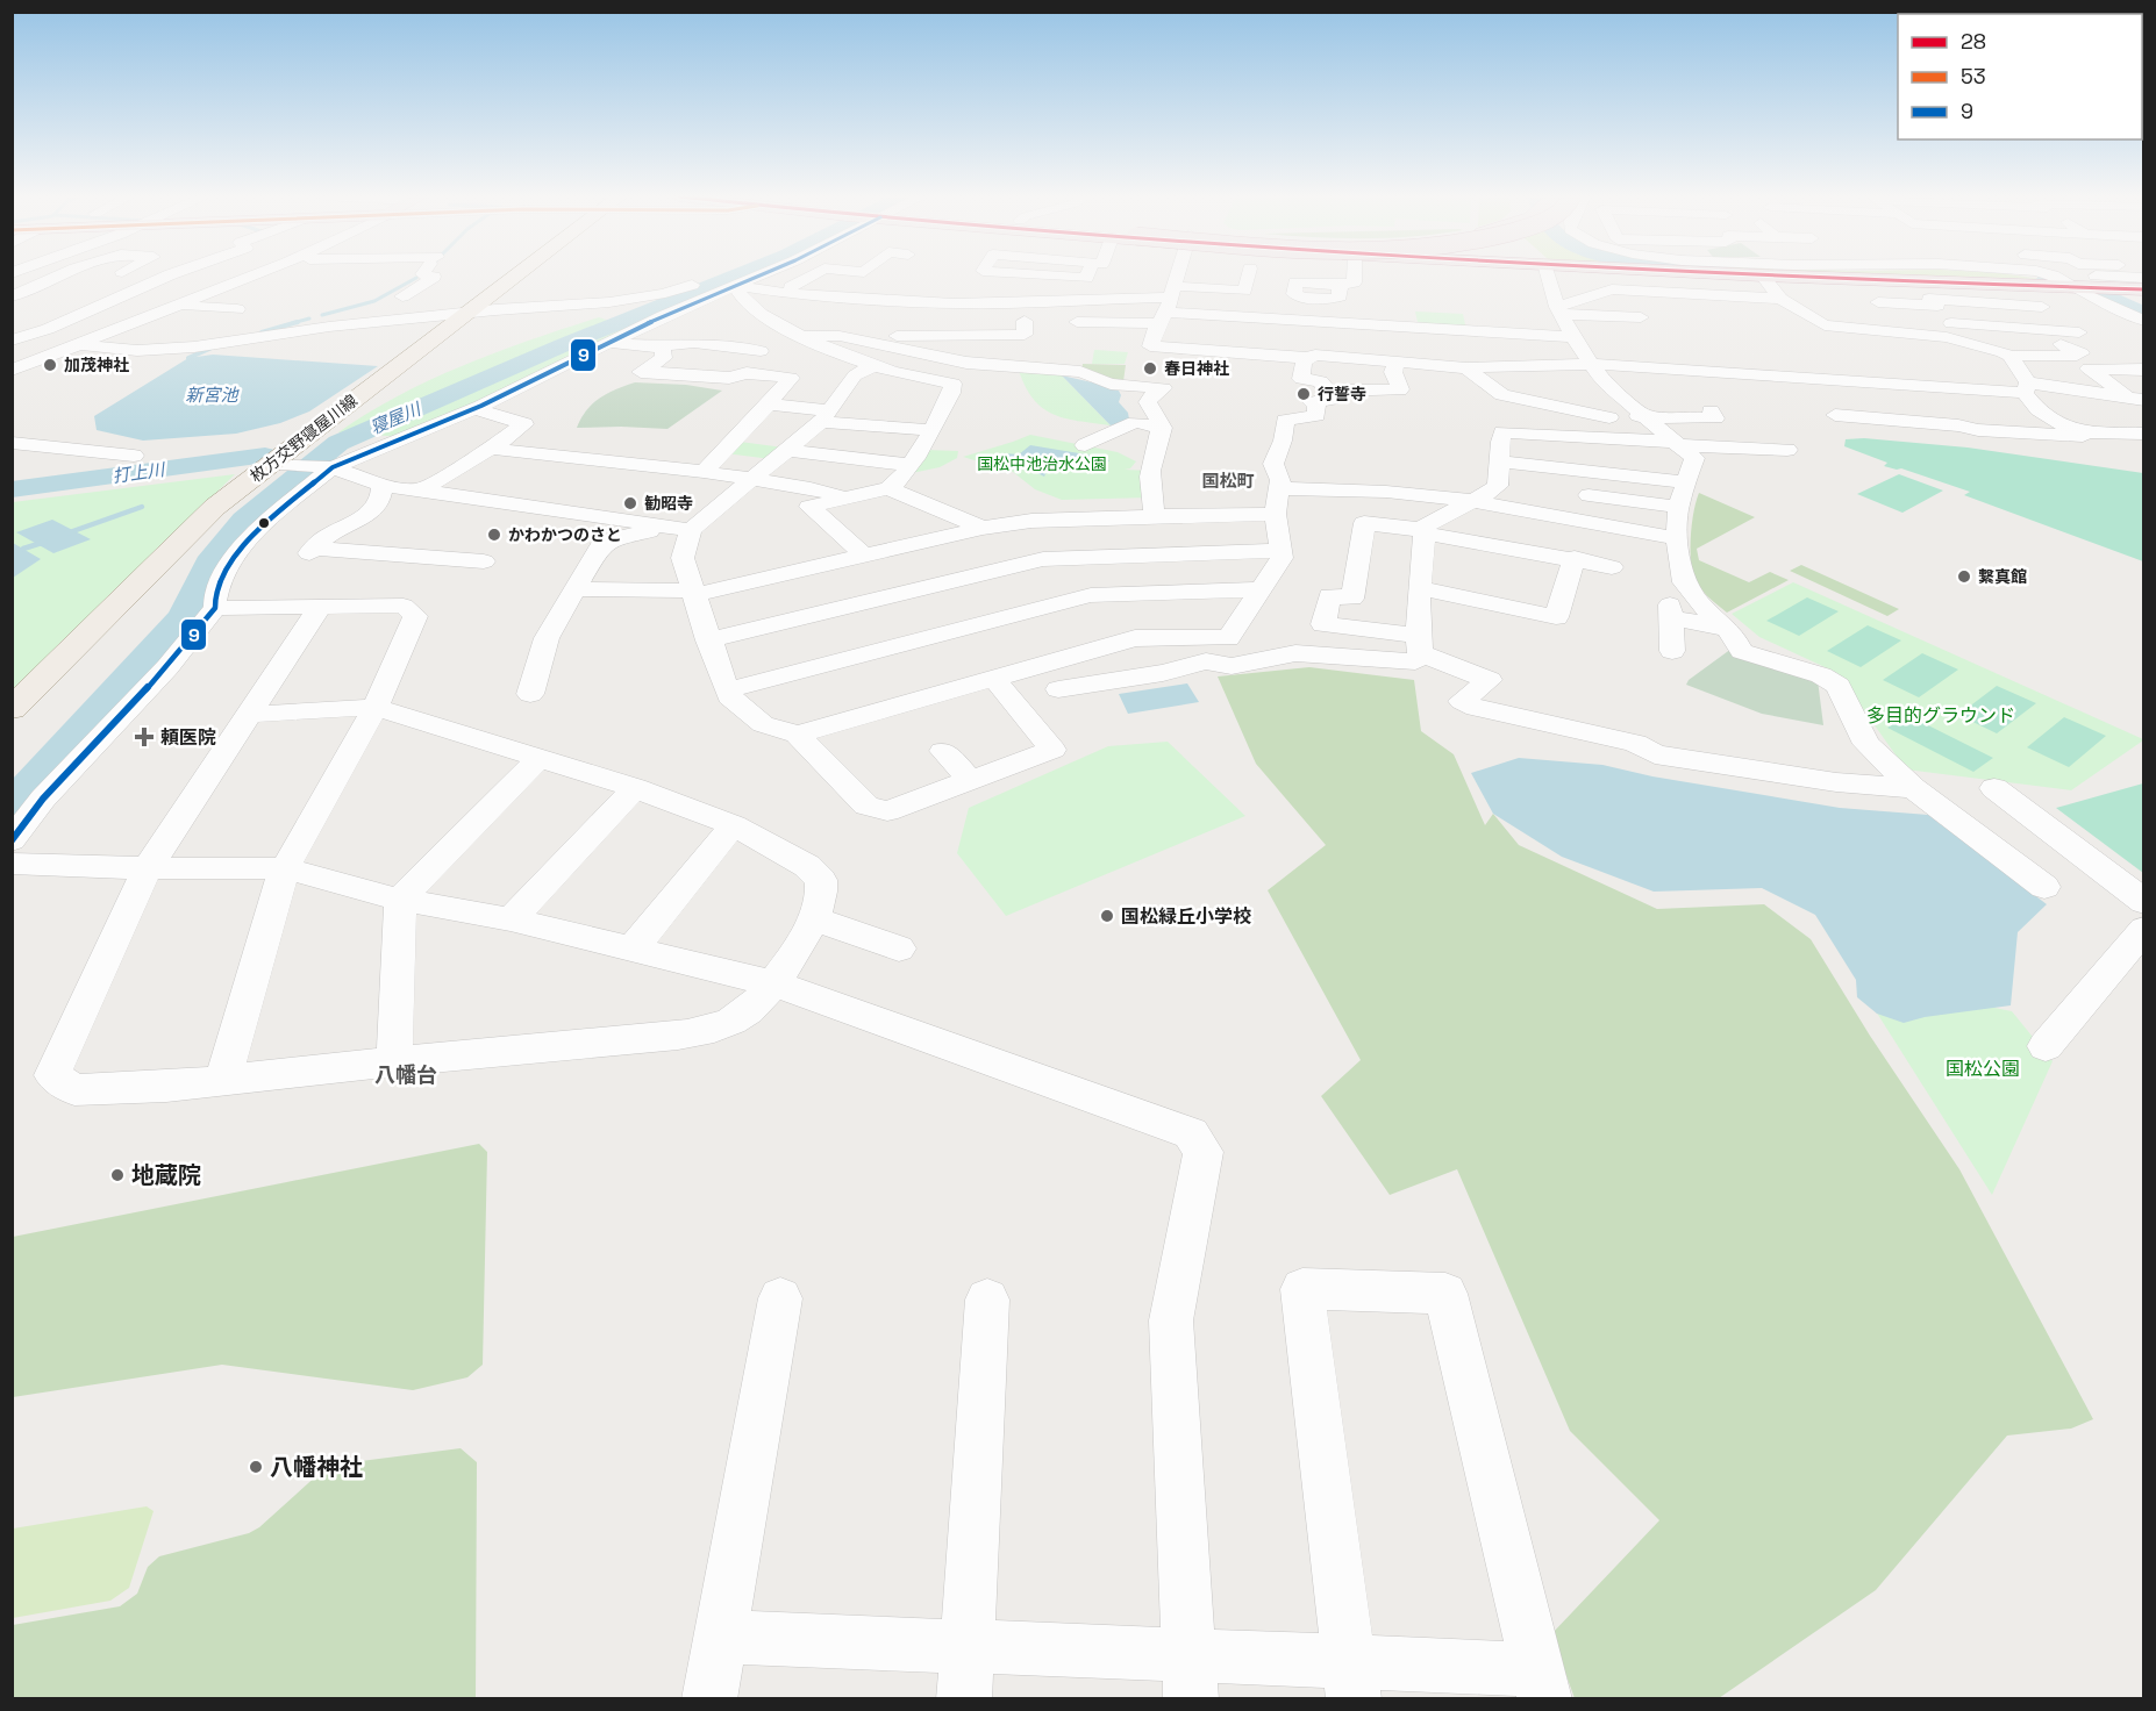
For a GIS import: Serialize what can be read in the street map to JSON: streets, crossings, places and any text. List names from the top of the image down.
{
  "streets": {
    "main road": ["枚方交野寝屋川線"]
  },
  "districts": ["国松町", "八幡台"],
  "water": ["新宮池", "寝屋川", "打上川"],
  "parks": ["国松中池治水公園", "多目的グラウンド", "国松公園"],
  "places": {
    "other": [
      "加茂神社",
      "春日神社",
      "行誓寺",
      "勧昭寺",
      "かわかつのさと",
      "繋真館",
      "国松緑丘小学校",
      "地蔵院",
      "八幡神社"
    ],
    "health": ["頼医院"]
  },
  "lines": ["transit line 28", "transit line 9"],
  "legend": ["28", "53", "9"]
}
